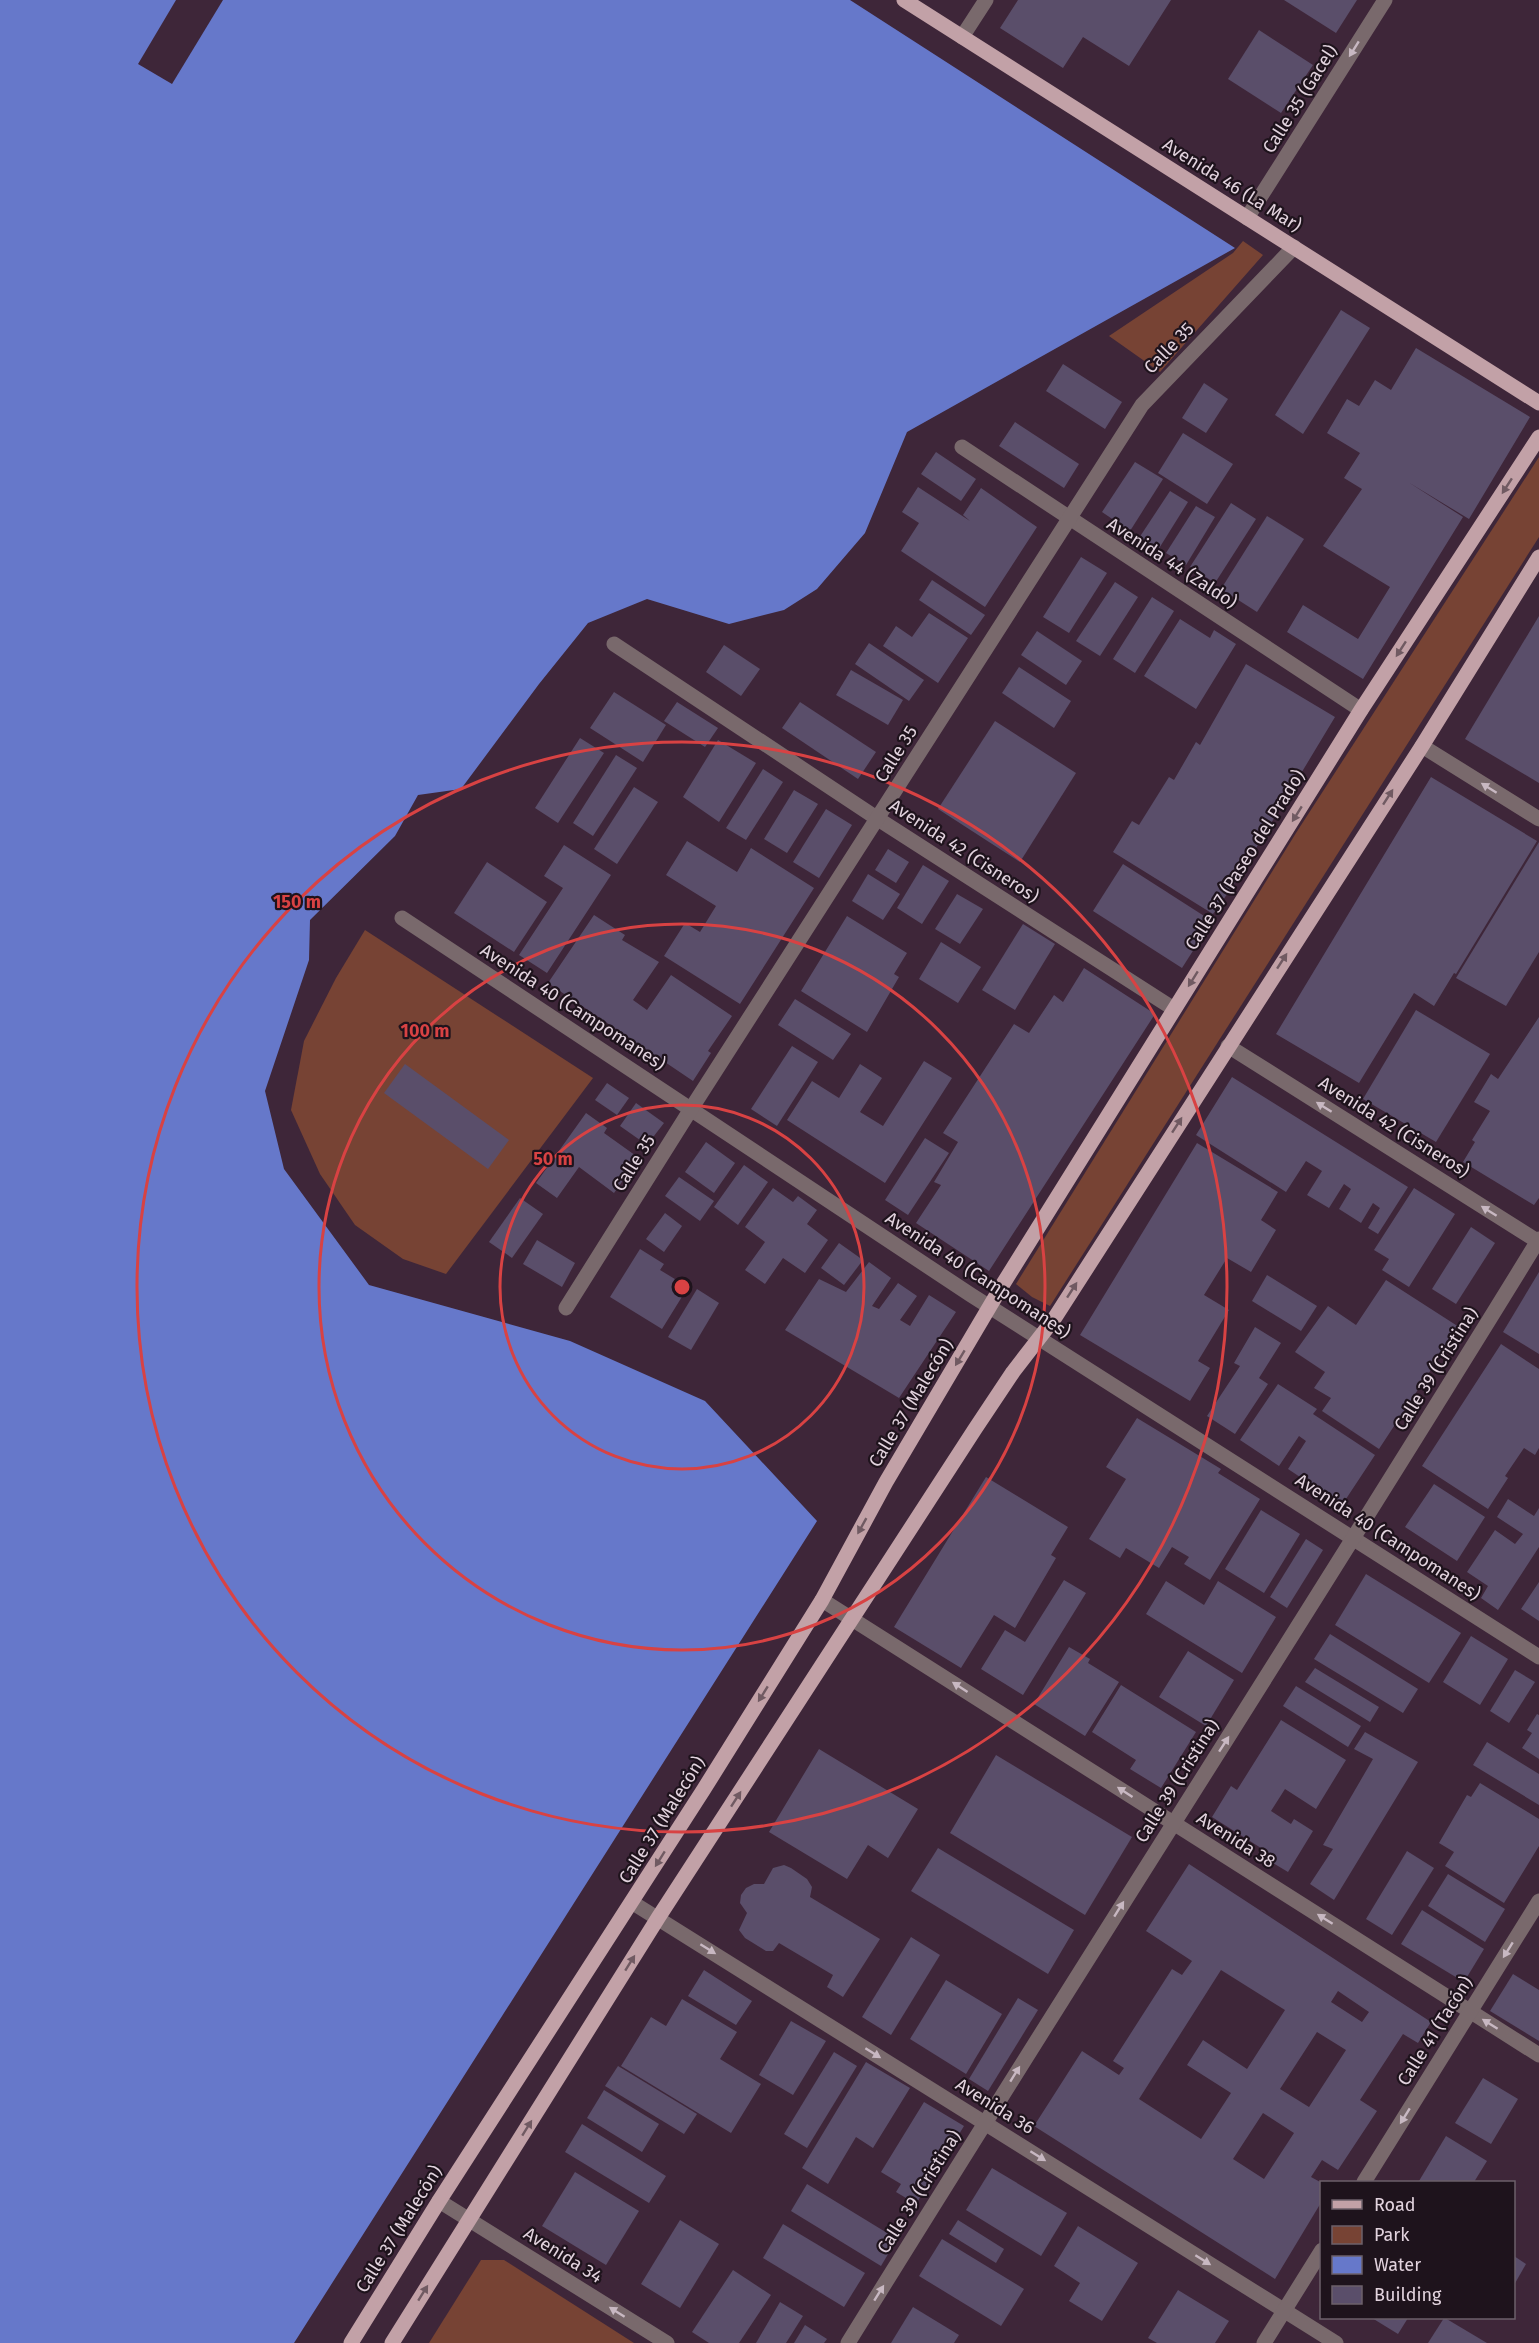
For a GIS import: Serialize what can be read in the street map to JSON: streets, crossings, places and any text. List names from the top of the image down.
{
  "streets": {
    "main road": ["Avenida 46 (La Mar)", "Calle 37 (Paseo del Prado)", "Calle 37 (Malecón)"],
    "street": [
      "Calle 35 (Gacel)",
      "Calle 35",
      "Avenida 44 (Zaldo)",
      "Avenida 42 (Cisneros)",
      "Avenida 40 (Campomanes)",
      "Calle 39 (Cristina)",
      "Avenida 38",
      "Calle 41 (Tacón)",
      "Avenida 36",
      "Avenida 34"
    ]
  },
  "crossings": [
    ["Calle 35 (Gacel)", "Avenida 46 (La Mar)"],
    ["Avenida 46 (La Mar)", "Calle 35"],
    ["Calle 35", "Avenida 44 (Zaldo)"],
    ["Calle 35", "Avenida 42 (Cisneros)"],
    ["Calle 35", "Avenida 40 (Campomanes)"],
    ["Avenida 44 (Zaldo)", "Calle 37 (Paseo del Prado)"],
    ["Avenida 42 (Cisneros)", "Calle 37 (Paseo del Prado)"],
    ["Avenida 42 (Cisneros)", "Calle 39 (Cristina)"],
    ["Calle 37 (Paseo del Prado)", "Avenida 40 (Campomanes)"],
    ["Calle 37 (Paseo del Prado)", "Calle 37 (Malecón)"],
    ["Avenida 40 (Campomanes)", "Calle 39 (Cristina)"],
    ["Avenida 40 (Campomanes)", "Calle 37 (Malecón)"],
    ["Calle 39 (Cristina)", "Avenida 38"],
    ["Calle 39 (Cristina)", "Avenida 36"],
    ["Calle 37 (Malecón)", "Avenida 38"],
    ["Calle 37 (Malecón)", "Avenida 36"],
    ["Calle 37 (Malecón)", "Avenida 34"],
    ["Avenida 38", "Calle 41 (Tacón)"]
  ],
  "one_way": [
    "Calle 35 (Gacel)",
    "Avenida 42 (Cisneros)",
    "Calle 39 (Cristina)",
    "Avenida 38",
    "Calle 41 (Tacón)",
    "Avenida 36",
    "Avenida 34"
  ],
  "legend": [
    "Road",
    "Park",
    "Water",
    "Building"
  ],
  "rings": ["150 m", "100 m", "50 m"]
}
